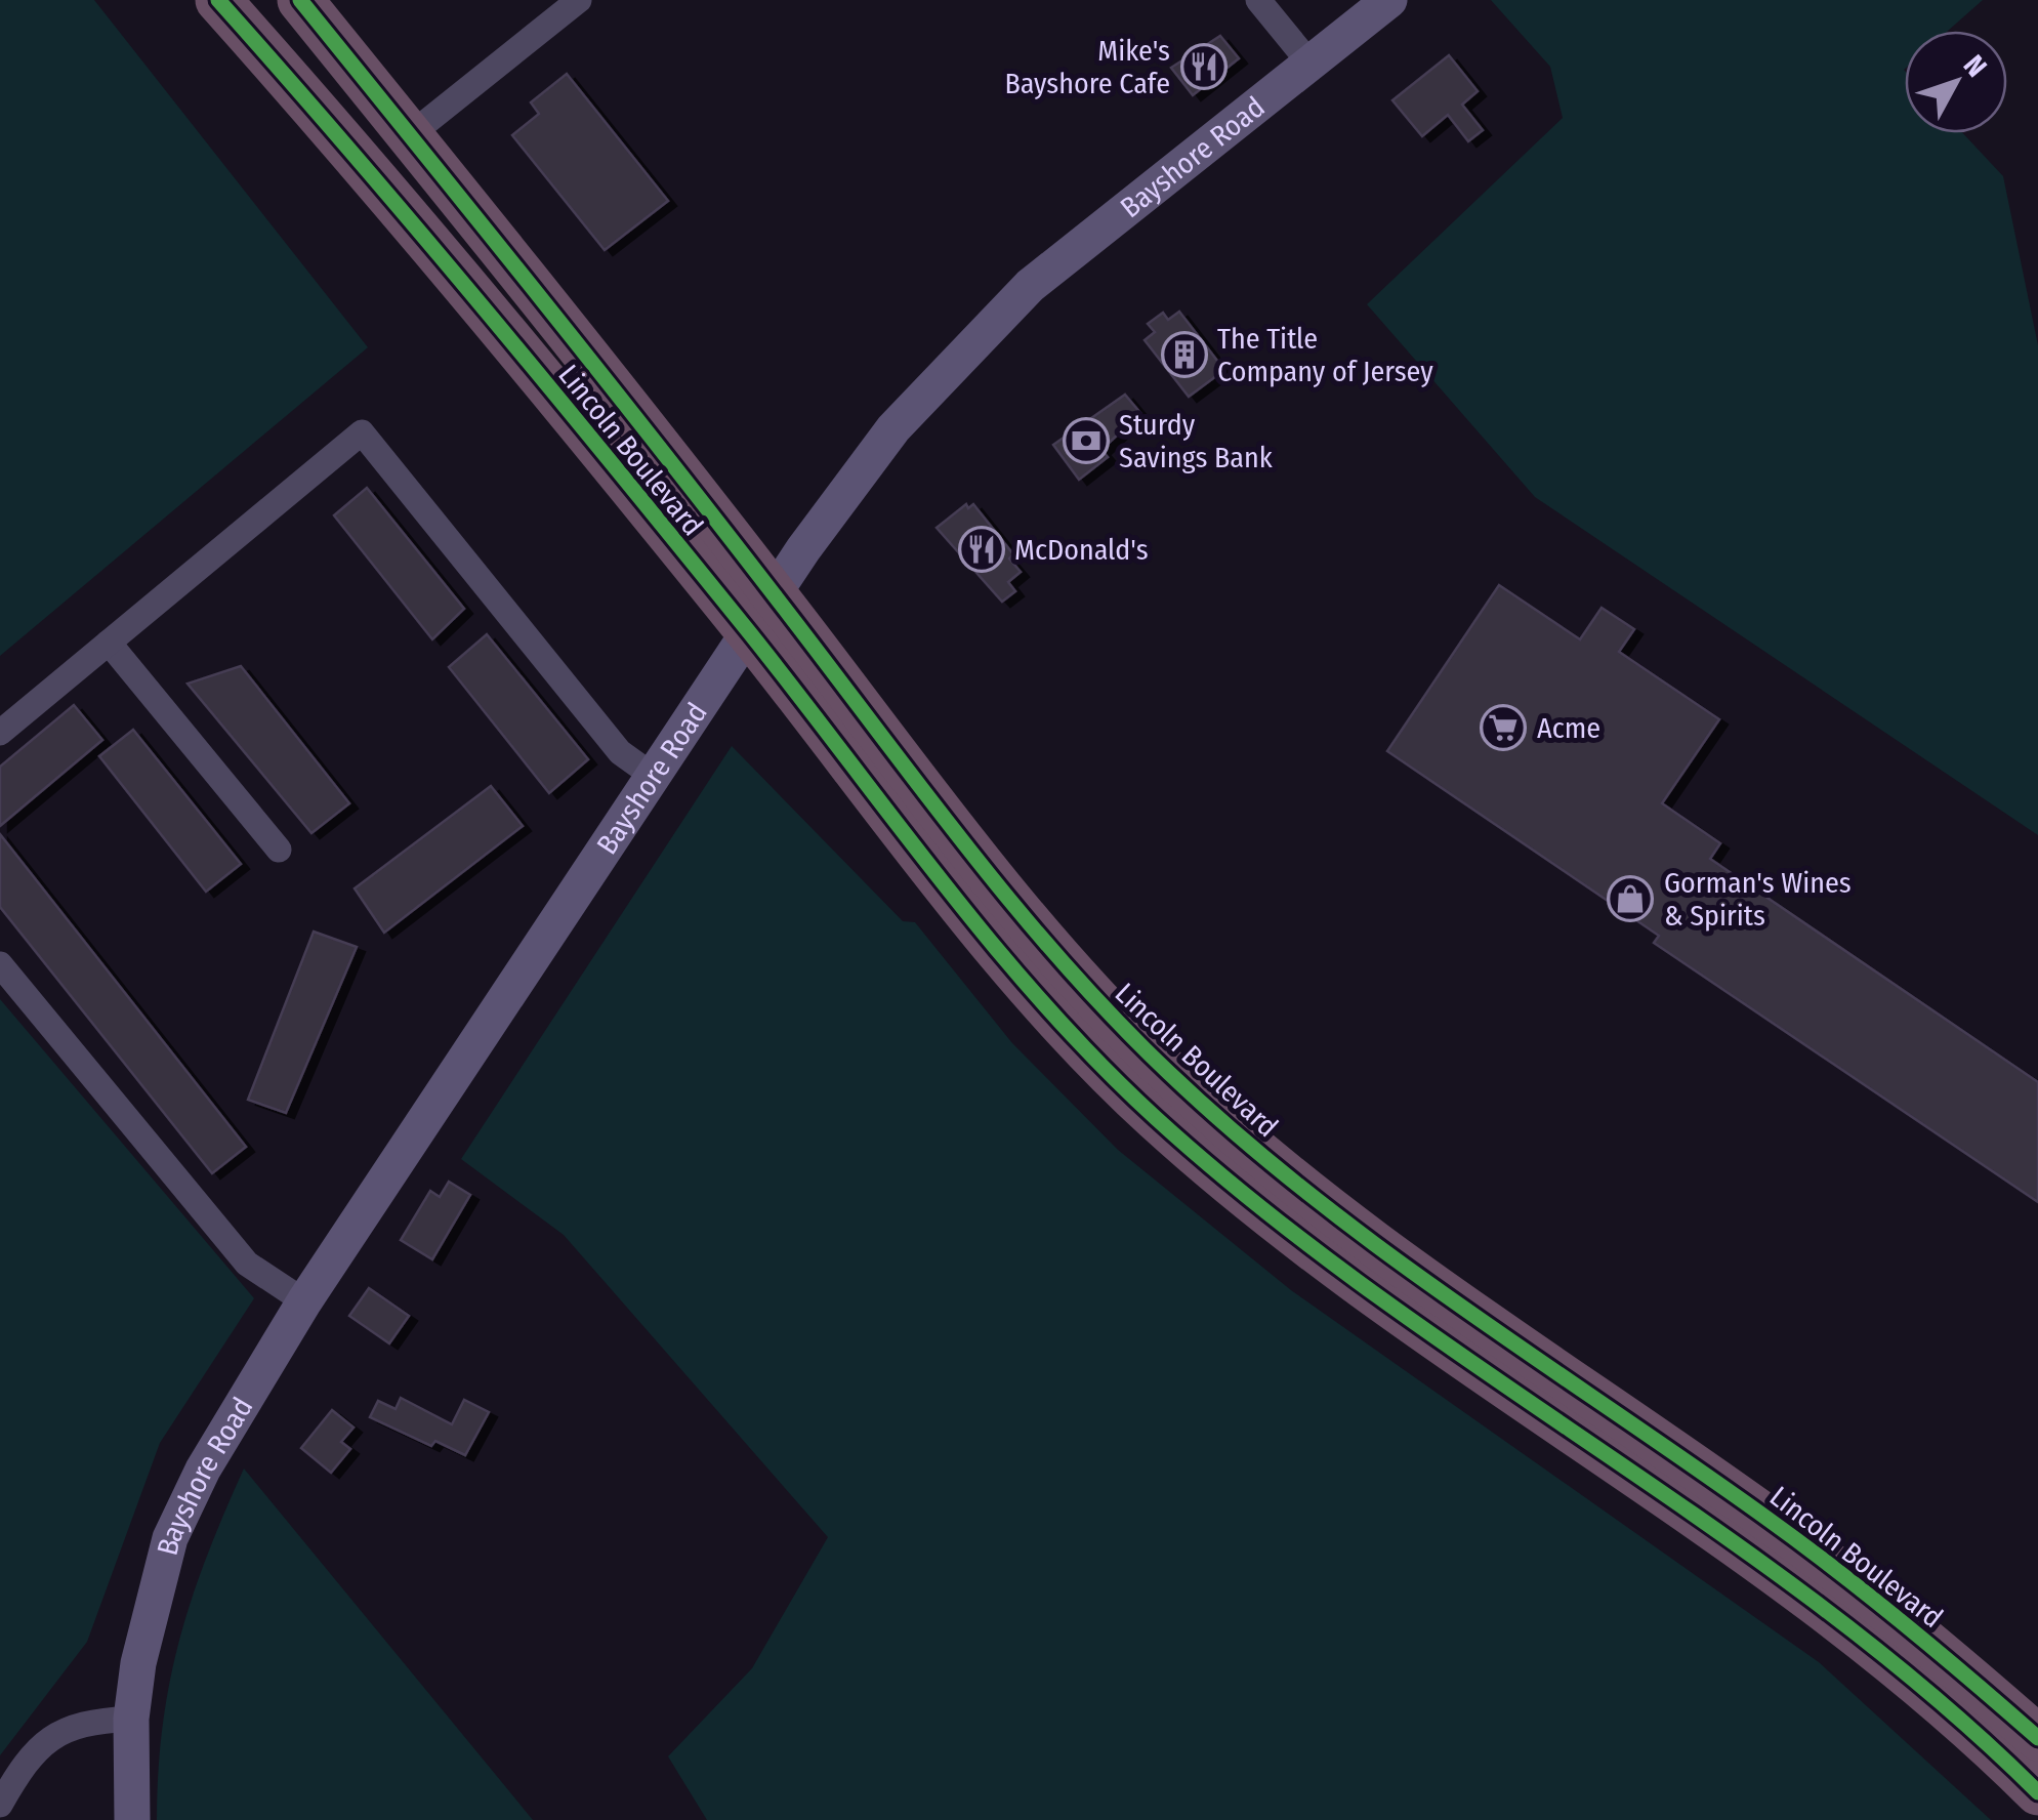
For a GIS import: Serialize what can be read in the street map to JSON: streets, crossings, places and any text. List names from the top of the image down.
{
  "streets": {
    "highway": ["Lincoln Boulevard"],
    "street": ["Bayshore Road"]
  },
  "crossings": [
    ["Bayshore Road", "Lincoln Boulevard"]
  ],
  "places": {
    "restaurant": ["Mike's Bayshore Cafe", "McDonald's"],
    "building": ["The Title Company of Jersey"],
    "bank": ["Sturdy Savings Bank"],
    "supermarket": ["Acme"],
    "shop": ["Gorman's Wines & Spirits"]
  },
  "north": "top right"
}
